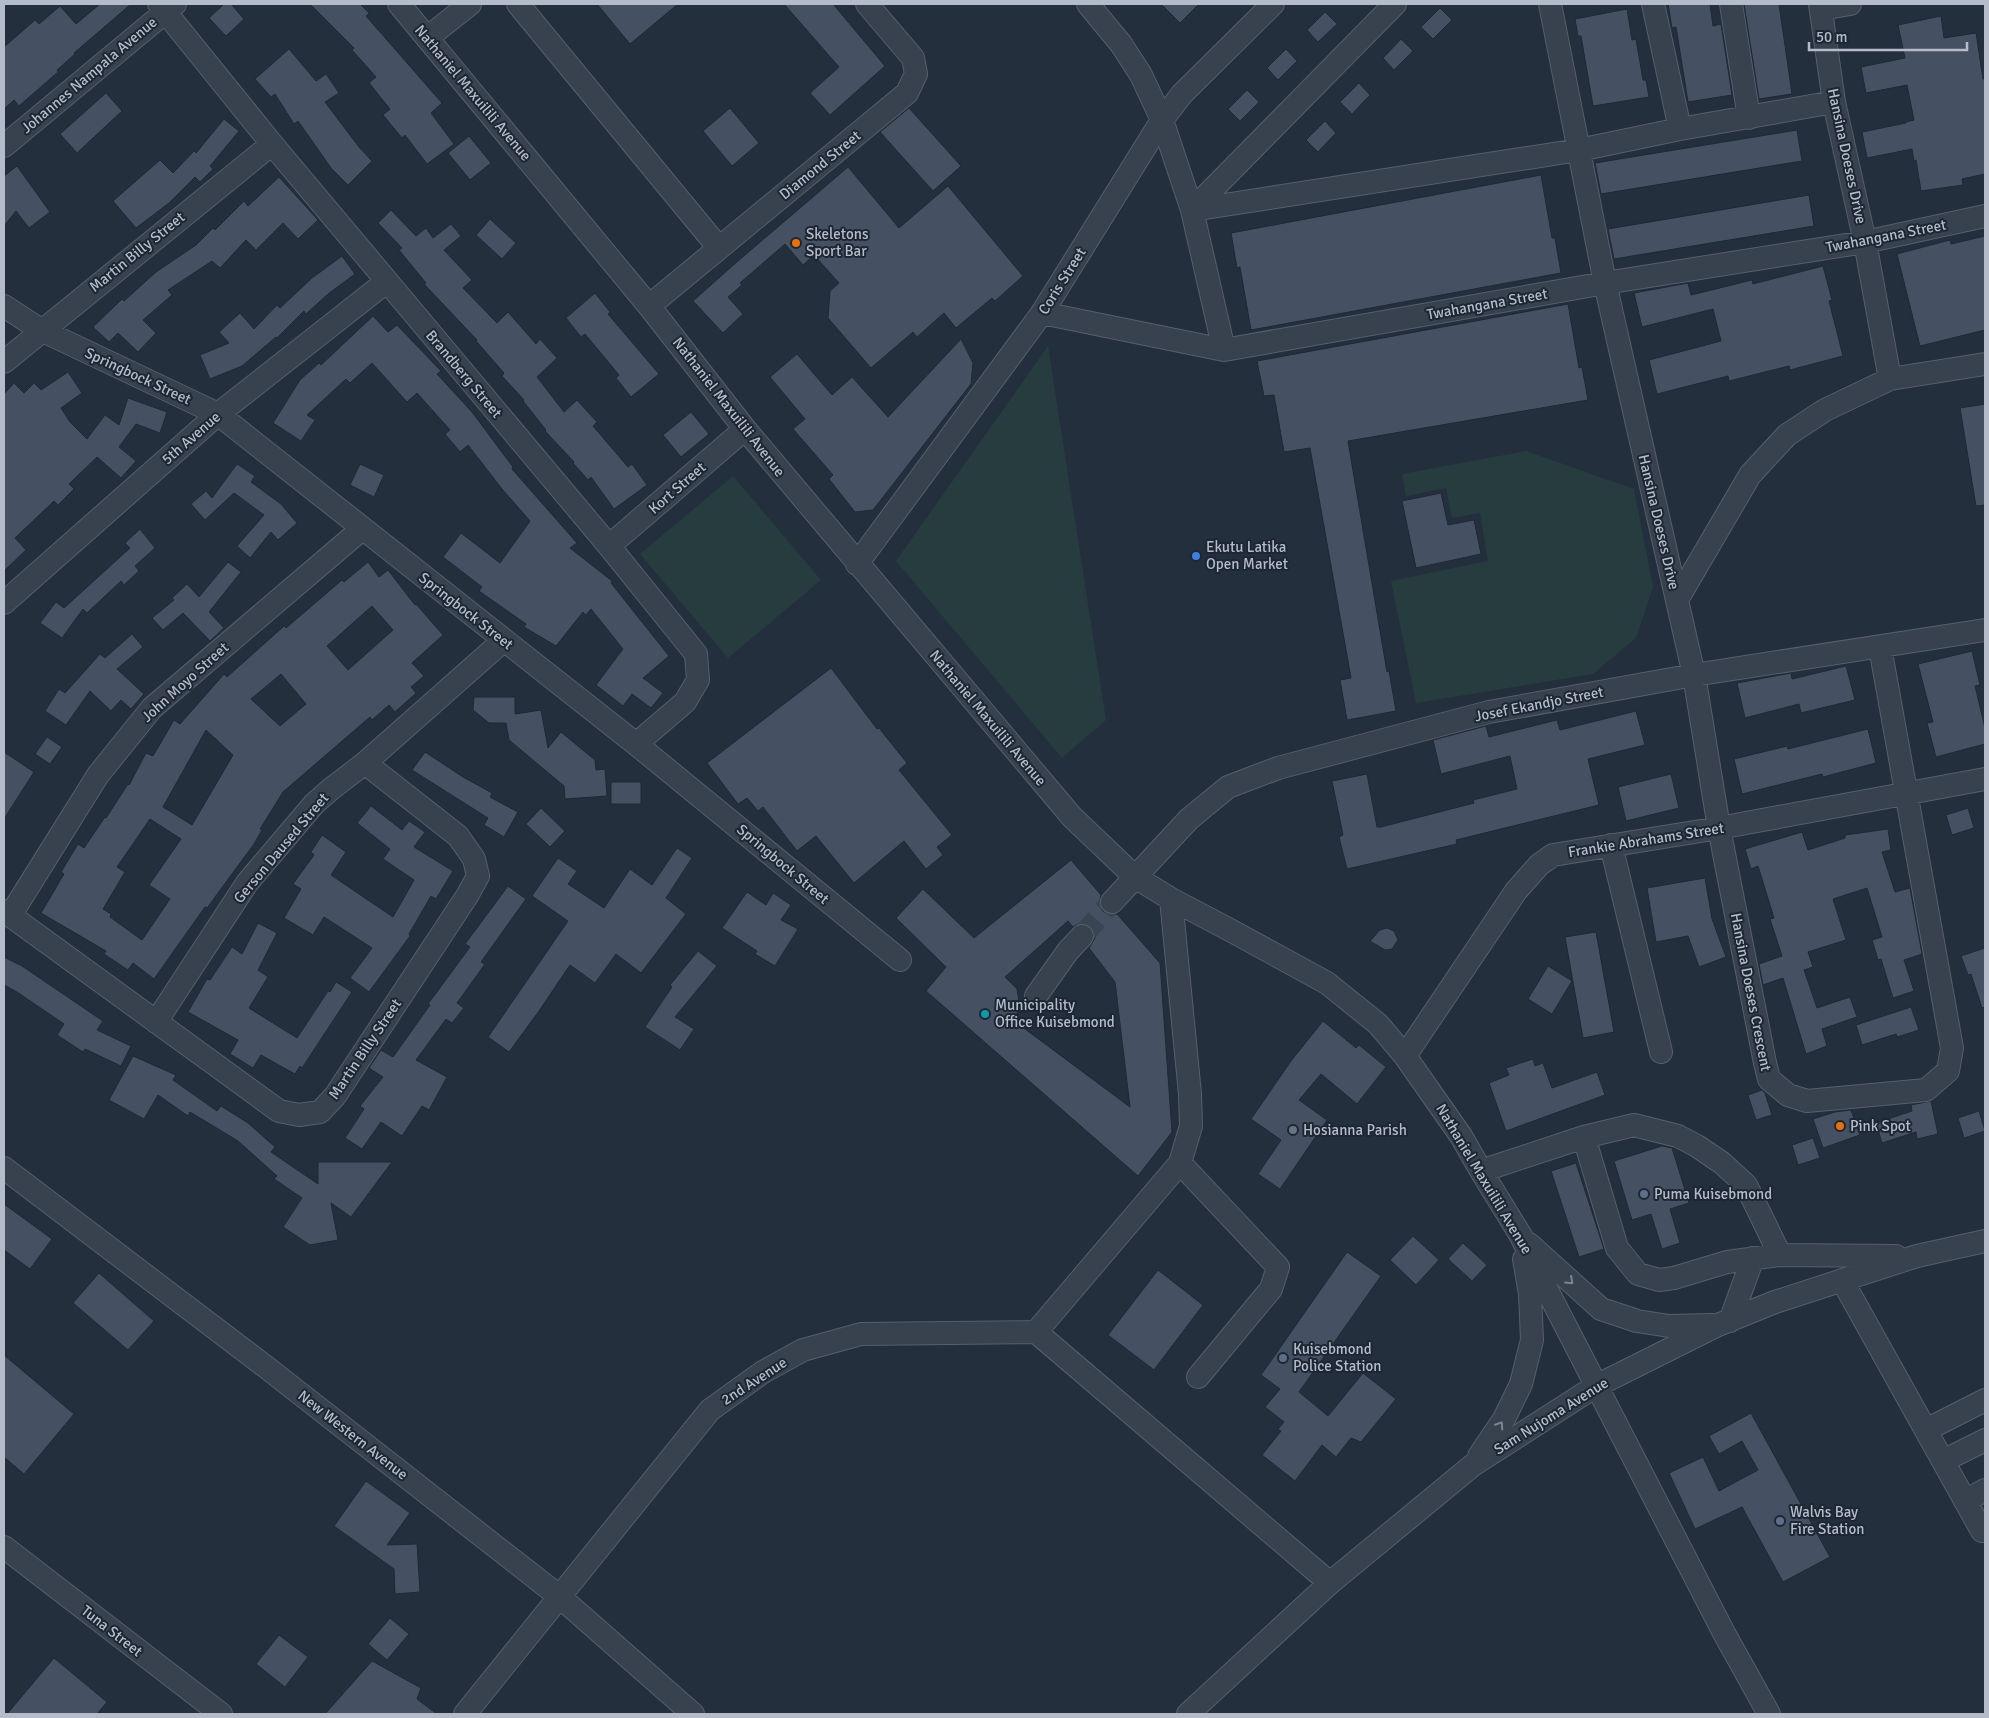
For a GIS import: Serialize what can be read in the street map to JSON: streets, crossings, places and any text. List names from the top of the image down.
{
  "streets": {
    "street": [
      "Johannes Nampala Avenue",
      "Nathaniel Maxuilili Avenue",
      "Hansina Doeses Drive",
      "Diamond Street",
      "Twahangana Street",
      "Martin Billy Street",
      "Coris Street",
      "Brandberg Street",
      "Springbock Street",
      "5th Avenue",
      "Kort Street",
      "John Moyo Street",
      "Josef Ekandjo Street",
      "Frankie Abrahams Street",
      "Gerson Daused Street",
      "Hansina Doeses Crescent",
      "2nd Avenue",
      "Sam Nujoma Avenue",
      "New Western Avenue",
      "Tuna Street"
    ]
  },
  "crossings": [
    ["Johannes Nampala Avenue", "Brandberg Street"],
    ["Nathaniel Maxuilili Avenue", "Diamond Street"],
    ["Nathaniel Maxuilili Avenue", "Coris Street"],
    ["Nathaniel Maxuilili Avenue", "Kort Street"],
    ["Nathaniel Maxuilili Avenue", "Josef Ekandjo Street"],
    ["Nathaniel Maxuilili Avenue", "Frankie Abrahams Street"],
    ["Nathaniel Maxuilili Avenue", "Sam Nujoma Avenue"],
    ["Hansina Doeses Drive", "Twahangana Street"],
    ["Hansina Doeses Drive", "Josef Ekandjo Street"],
    ["Hansina Doeses Drive", "Hansina Doeses Crescent"],
    ["Martin Billy Street", "Brandberg Street"],
    ["Martin Billy Street", "Springbock Street"],
    ["Martin Billy Street", "John Moyo Street"],
    ["Martin Billy Street", "Gerson Daused Street"],
    ["Brandberg Street", "Springbock Street"],
    ["Brandberg Street", "5th Avenue"],
    ["Brandberg Street", "Kort Street"],
    ["Springbock Street", "5th Avenue"],
    ["Springbock Street", "John Moyo Street"],
    ["Springbock Street", "Gerson Daused Street"],
    ["Josef Ekandjo Street", "Hansina Doeses Crescent"],
    ["Frankie Abrahams Street", "Hansina Doeses Crescent"],
    ["2nd Avenue", "New Western Avenue"]
  ],
  "places": [
    "Skeletons Sport Bar",
    "Ekutu Latika Open Market",
    "Municipality Office Kuisebmond",
    "Pink Spot",
    "Hosianna Parish",
    "Puma Kuisebmond",
    "Kuisebmond Police Station",
    "Walvis Bay Fire Station"
  ],
  "scale_bar": "50 m"
}
